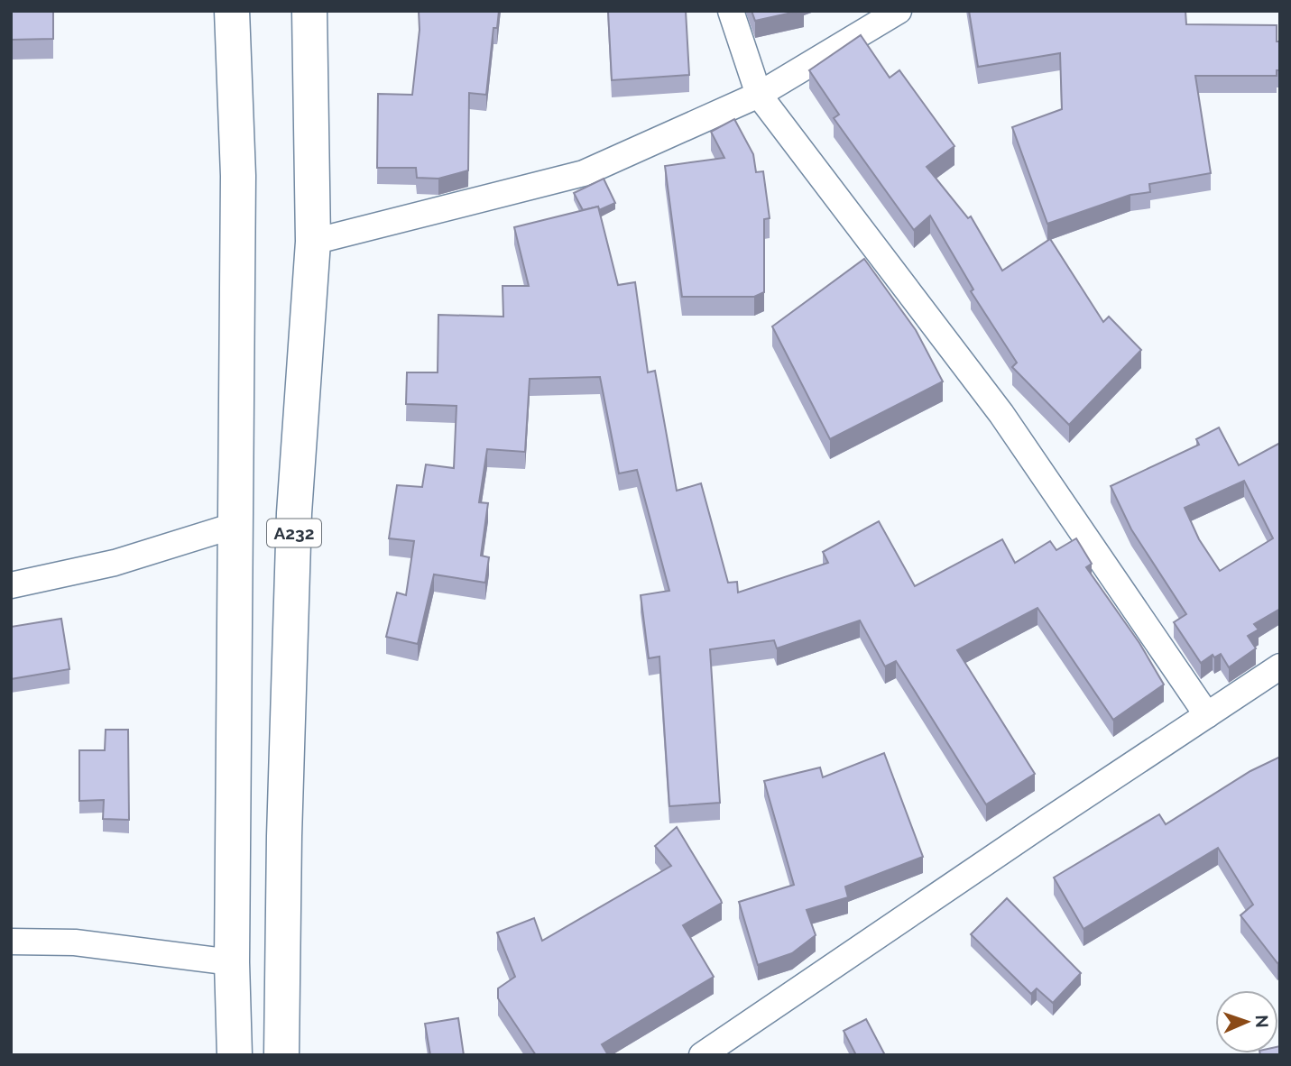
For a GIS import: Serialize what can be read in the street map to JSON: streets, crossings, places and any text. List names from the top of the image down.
{
  "streets": {
    "highway": ["A232"]
  },
  "north": "right"
}
